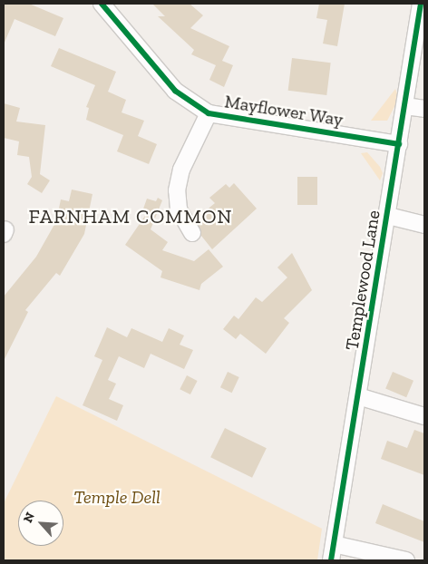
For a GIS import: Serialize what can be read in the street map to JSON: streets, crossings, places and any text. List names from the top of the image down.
{
  "streets": {
    "street": ["Mayflower Way", "Templewood Lane"]
  },
  "crossings": [
    ["Mayflower Way", "Templewood Lane"]
  ],
  "districts": ["FARNHAM COMMON"],
  "parks": ["Temple Dell"],
  "north": "top left"
}
